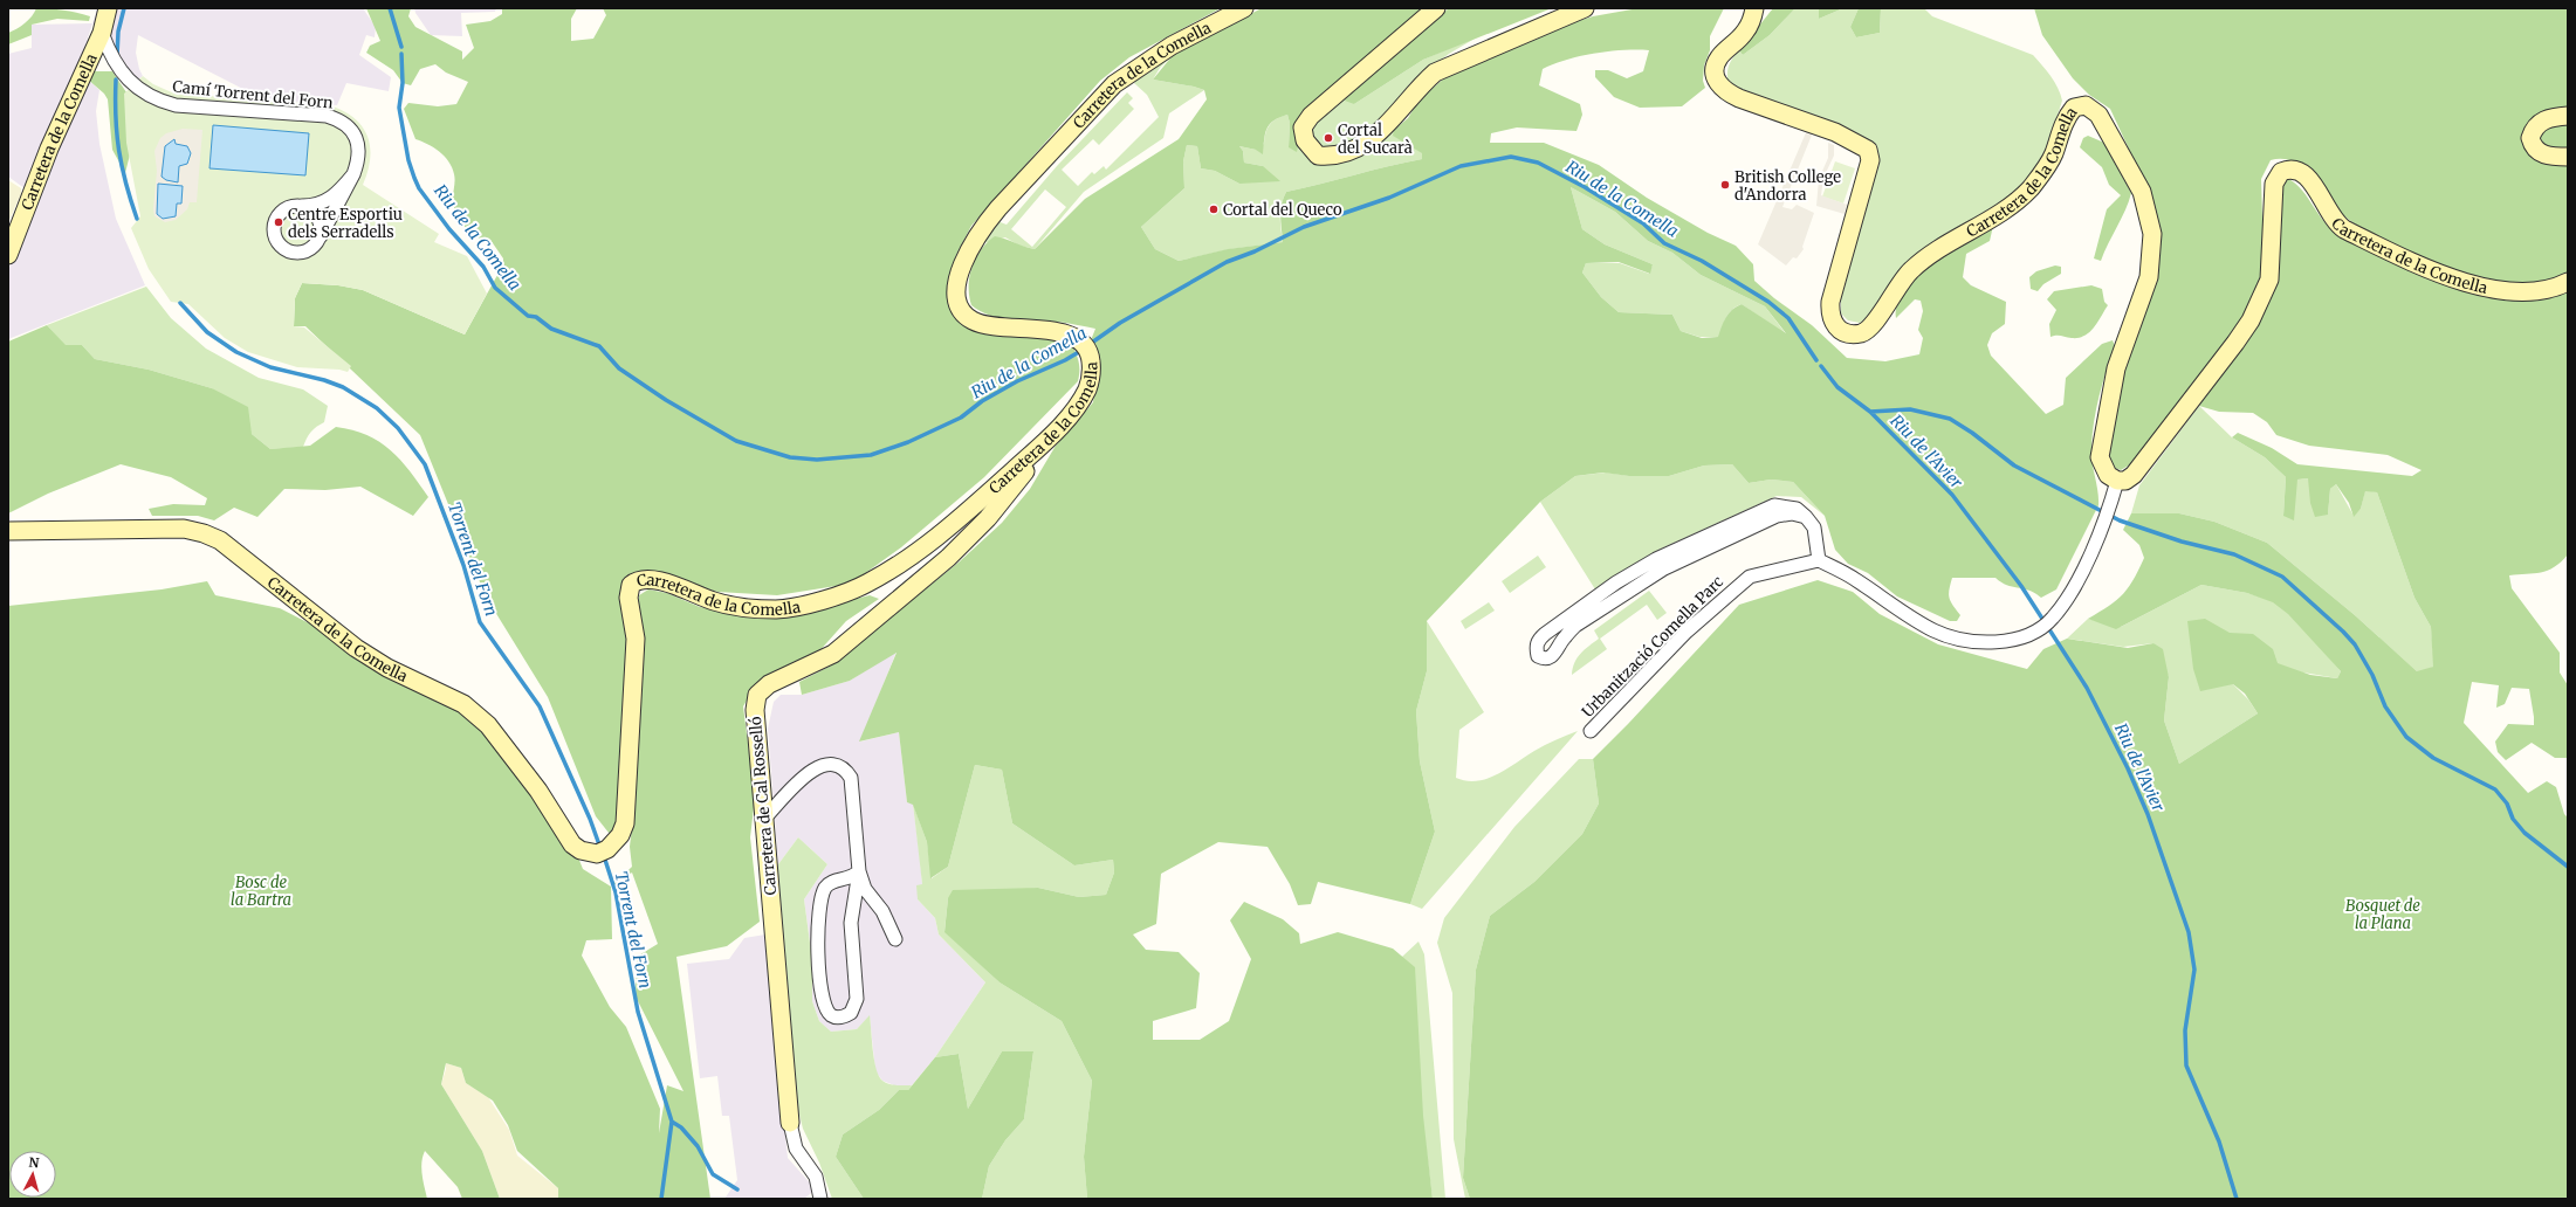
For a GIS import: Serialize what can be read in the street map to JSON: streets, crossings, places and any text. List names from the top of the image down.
{
  "streets": {
    "main road": ["Carretera de la Comella", "Carretera de Cal Rosselló"],
    "street": ["Camí Torrent del Forn", "Urbanització Comella Parc"]
  },
  "crossings": [
    ["Carretera de la Comella", "Camí Torrent del Forn"],
    ["Carretera de la Comella", "Carretera de Cal Rosselló"]
  ],
  "water": ["Riu de la Comella", "Riu de l'Avier", "Torrent del Forn"],
  "parks": ["Bosc de la Bartra", "Bosquet de la Plana"],
  "places": [
    "Cortal del Sucarà",
    "British College d'Andorra",
    "Cortal del Queco",
    "Centre Esportiu dels Serradells"
  ],
  "north": "top"
}
